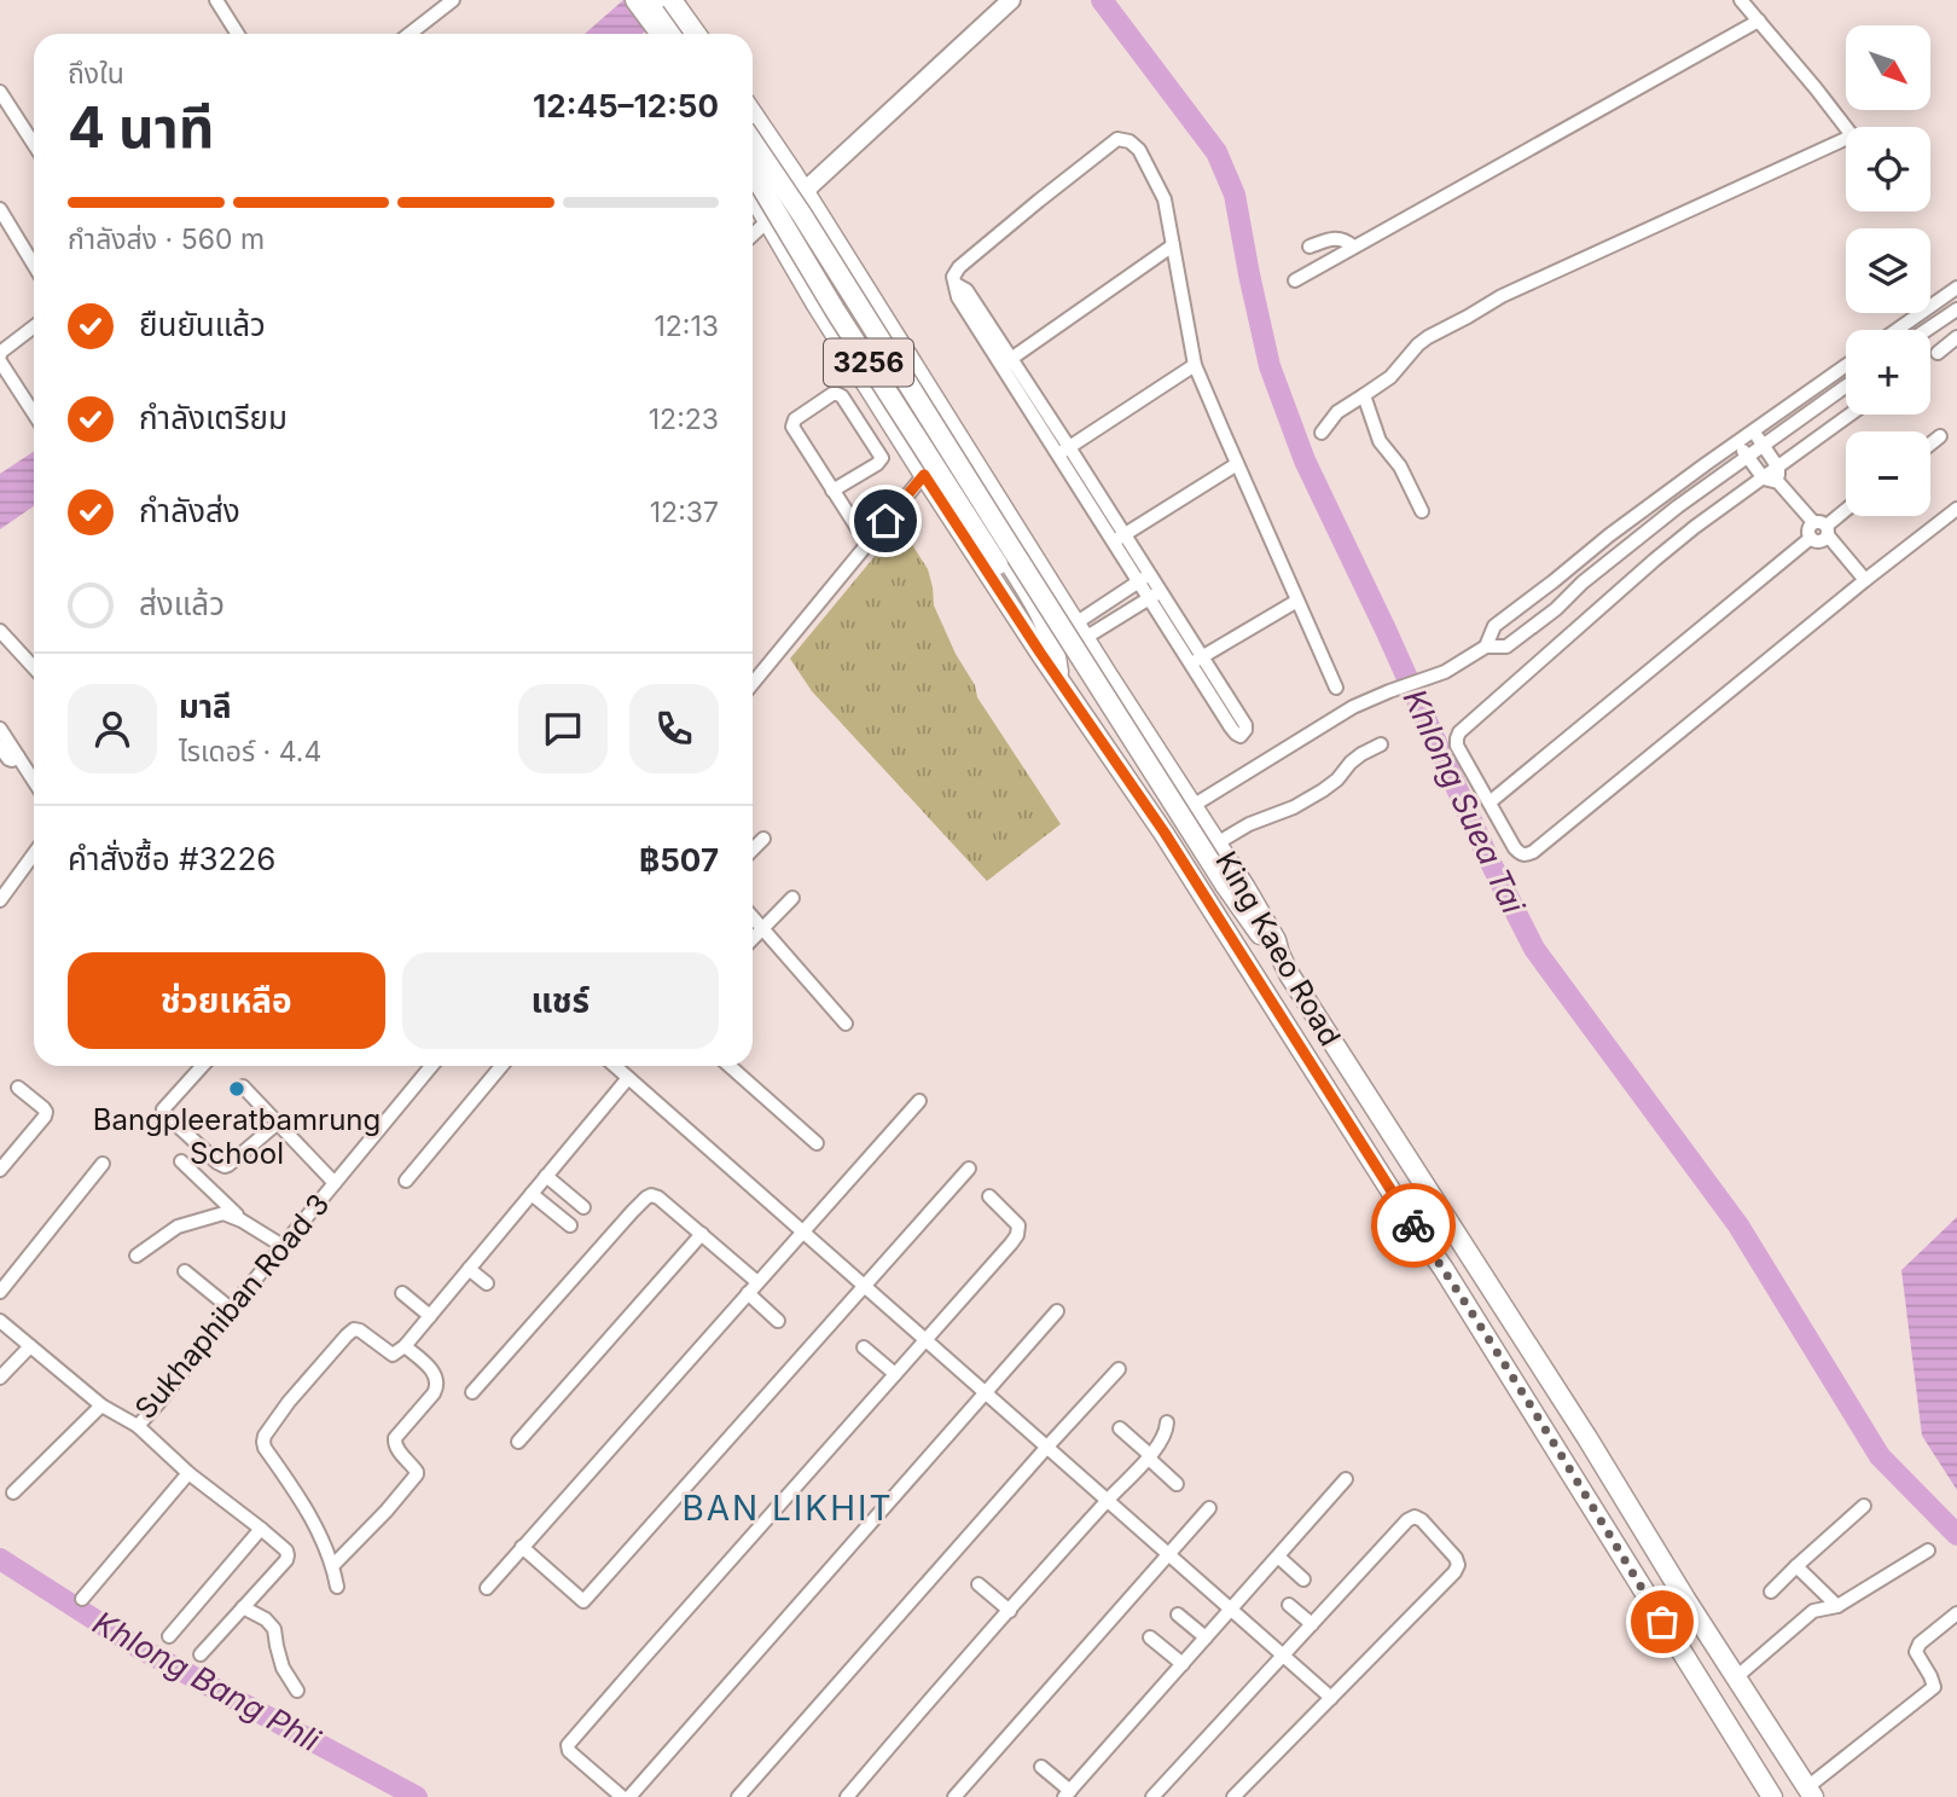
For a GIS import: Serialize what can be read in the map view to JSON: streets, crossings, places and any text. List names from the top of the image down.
{
  "streets": {
    "main road": ["3256", "King Kaeo Road"],
    "street": ["Sukhaphiban Road 3"]
  },
  "crossings": [
    ["3256", "King Kaeo Road"]
  ],
  "districts": ["BAN LIKHIT"],
  "water": ["Khlong Suea Tai", "Khlong Bang Phli"],
  "places": ["Bangpleeratbamrung School"],
  "north": "bottom right",
  "page": {
    "map_buttons": ["+", "−"],
    "heading": ["4 นาที", "ถึงใน", "12:45–12:50"],
    "panel": [
      "มาลี",
      "ไรเดอร์ · 4.4",
      "คำสั่งซื้อ #3226",
      "฿507"
    ],
    "bar": "กำลังส่ง · 560 m",
    "list": [
      ["ยืนยันแล้ว", "12:13"],
      ["กำลังเตรียม", "12:23"],
      ["กำลังส่ง", "12:37"],
      "ส่งแล้ว"
    ],
    "buttons": ["ช่วยเหลือ", "แชร์"]
  }
}
